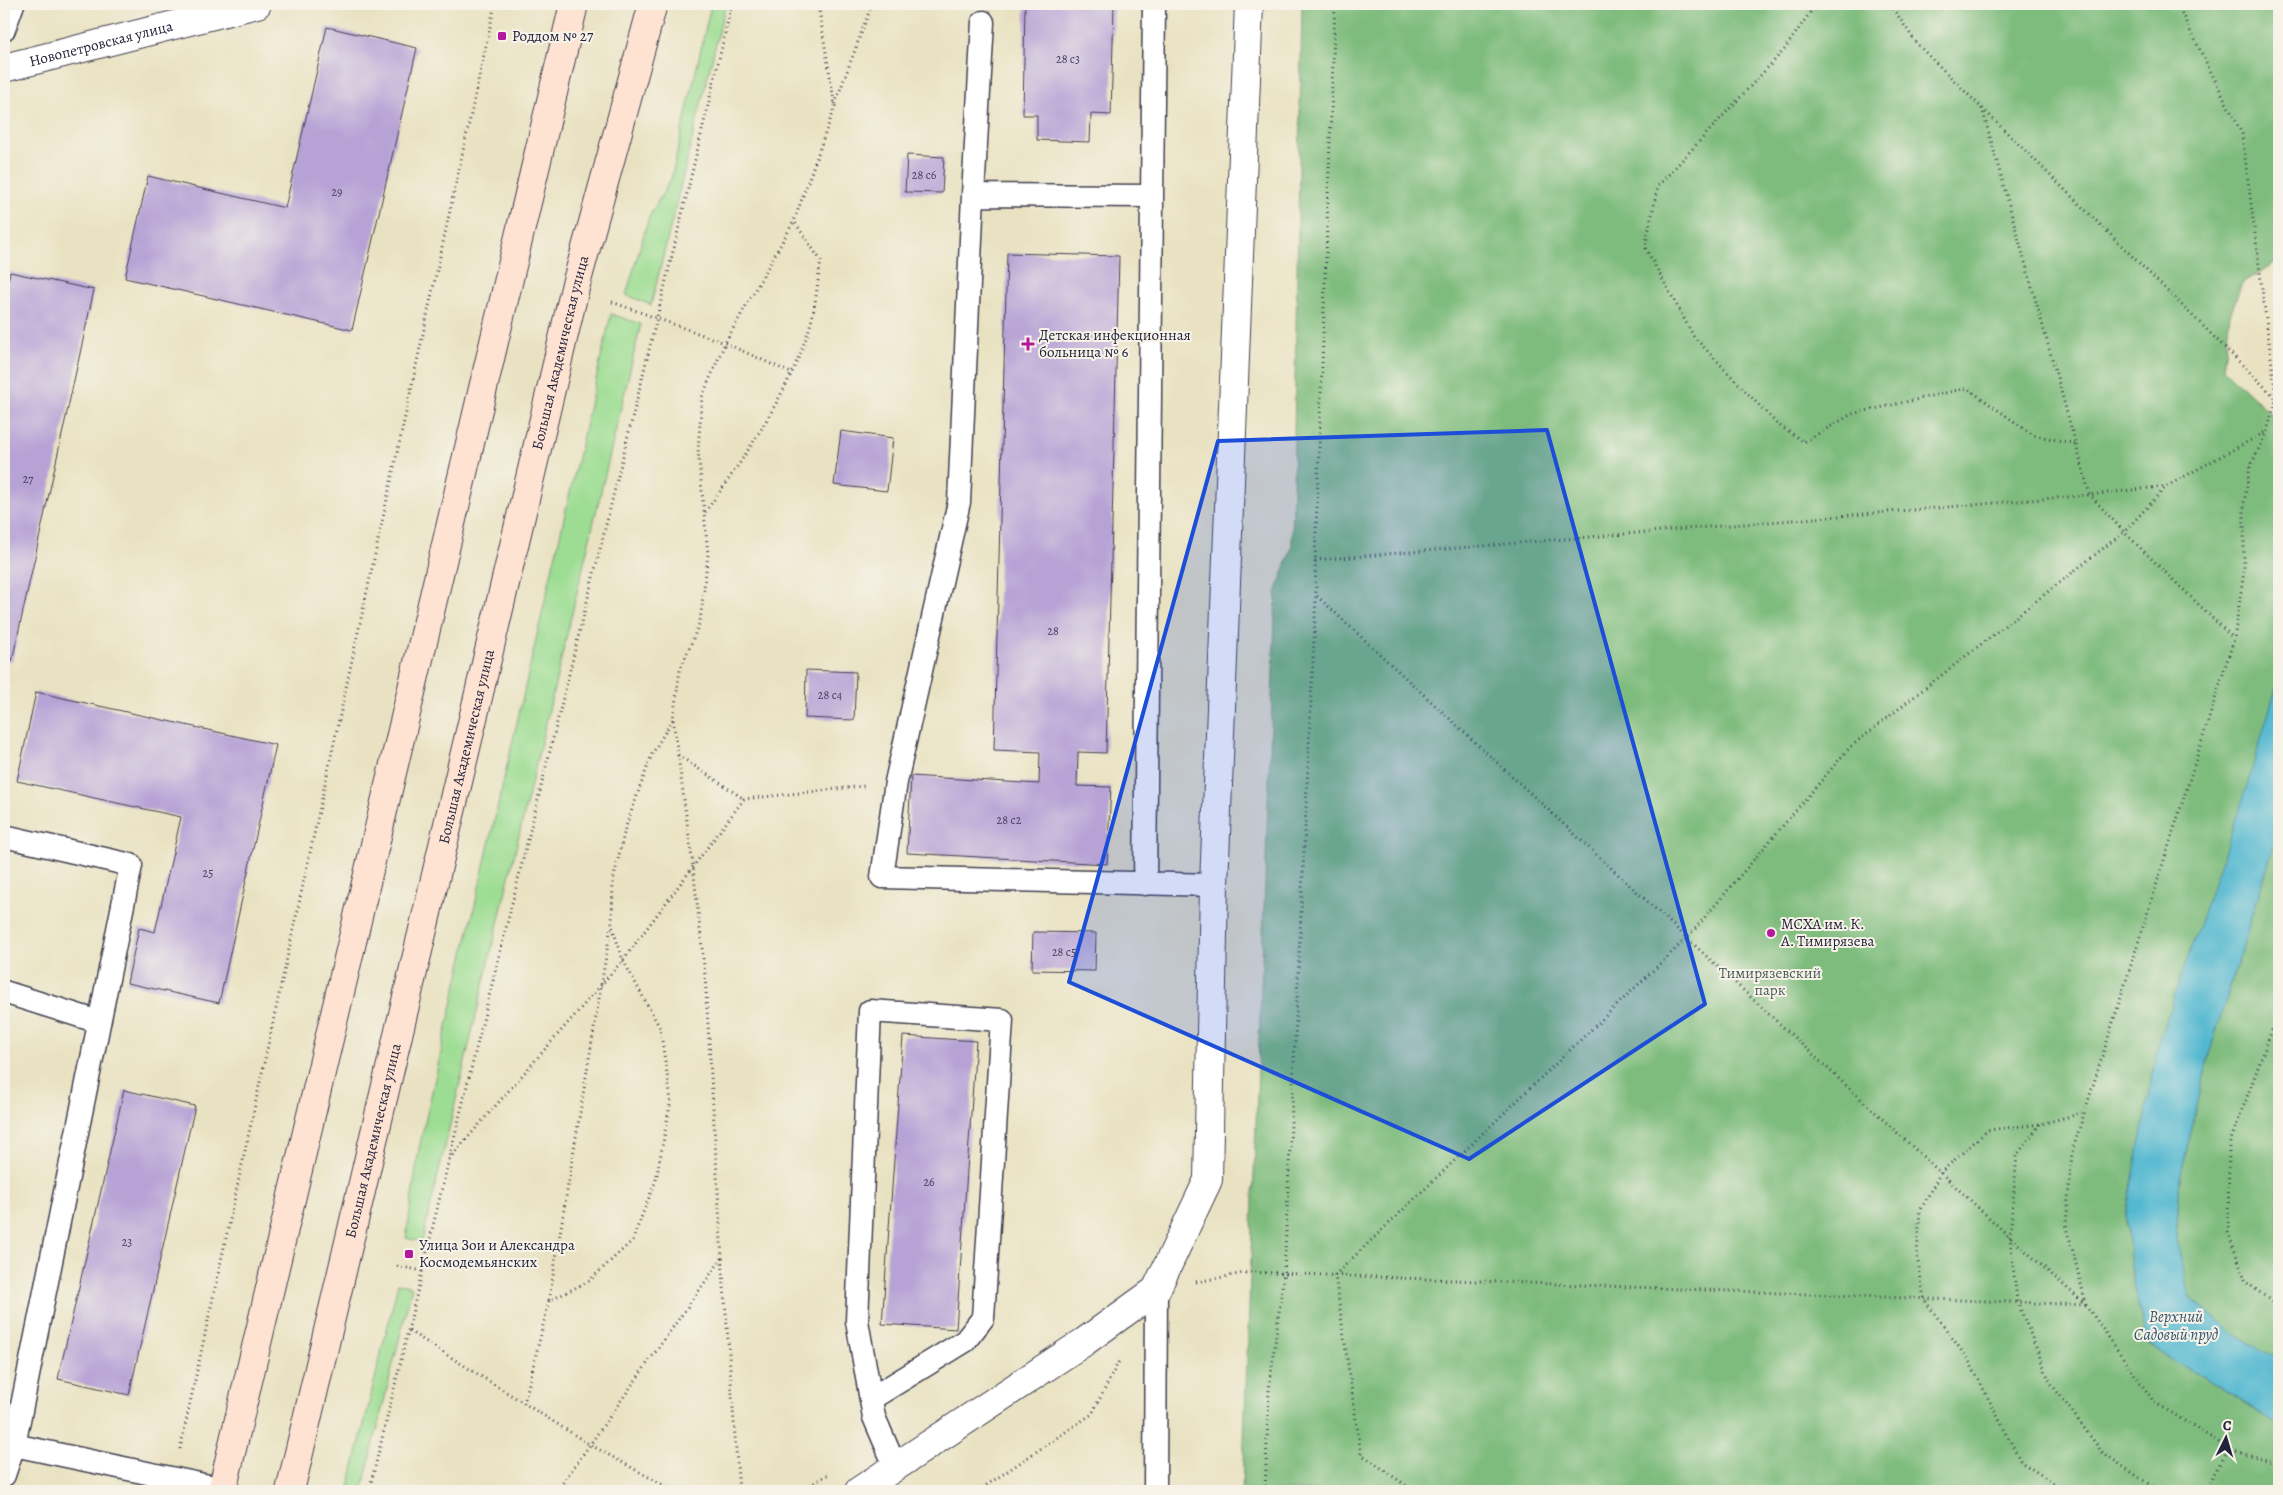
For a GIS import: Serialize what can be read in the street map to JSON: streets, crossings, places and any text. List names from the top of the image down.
{
  "streets": {
    "main road": ["Большая Академическая улица"],
    "street": ["Новопетровская улица"]
  },
  "water": ["Верхний Садовый пруд"],
  "parks": ["Тимирязевский парк"],
  "places": {
    "transit": ["Роддом № 27", "Улица Зои и Александра Космодемьянских"],
    "health": ["Детская инфекционная больница № 6"],
    "other": ["МСХА им. К. А. Тимирязева"]
  },
  "house_numbers": [
    "28 с3",
    "28 c6",
    "29",
    "27",
    "28",
    "28 c4",
    "28 с2",
    "25",
    "28 c5",
    "26",
    "23"
  ],
  "north": "top"
}
